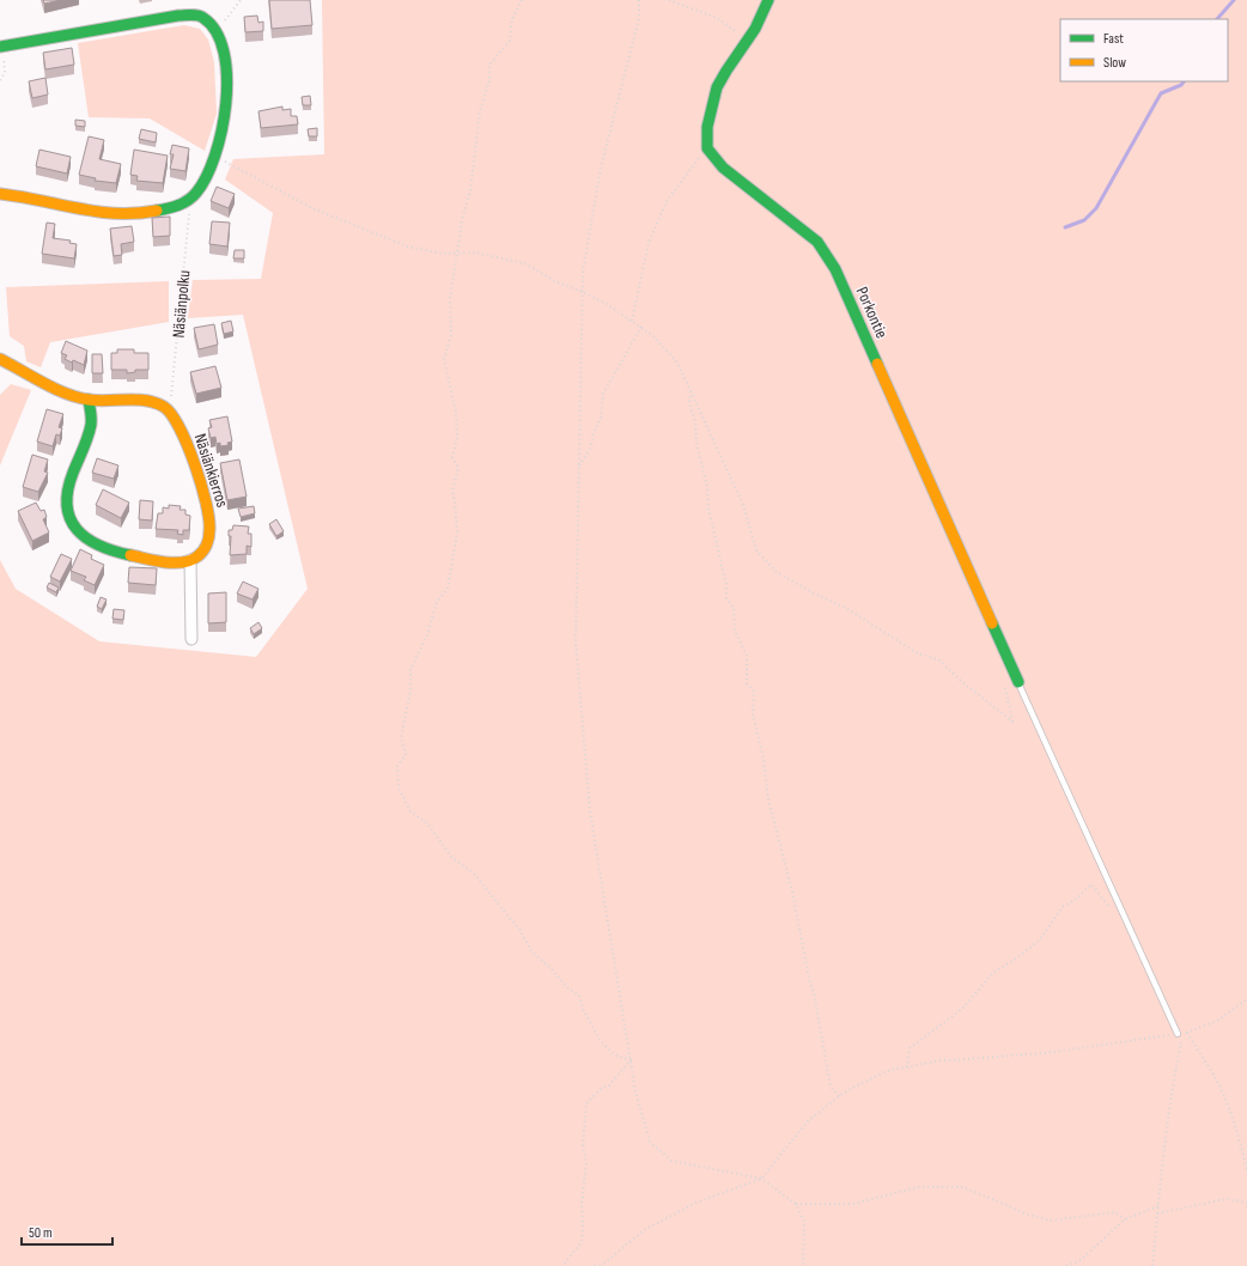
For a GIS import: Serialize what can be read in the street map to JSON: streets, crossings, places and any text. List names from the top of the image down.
{
  "streets": {
    "street": ["Porkontie", "Näsiänkierros"],
    "path": ["Näsiänpolku"]
  },
  "crossings": [
    ["Näsiänpolku", "Näsiänkierros"]
  ],
  "legend": ["Fast", "Slow"],
  "scale_bar": "50 m"
}
